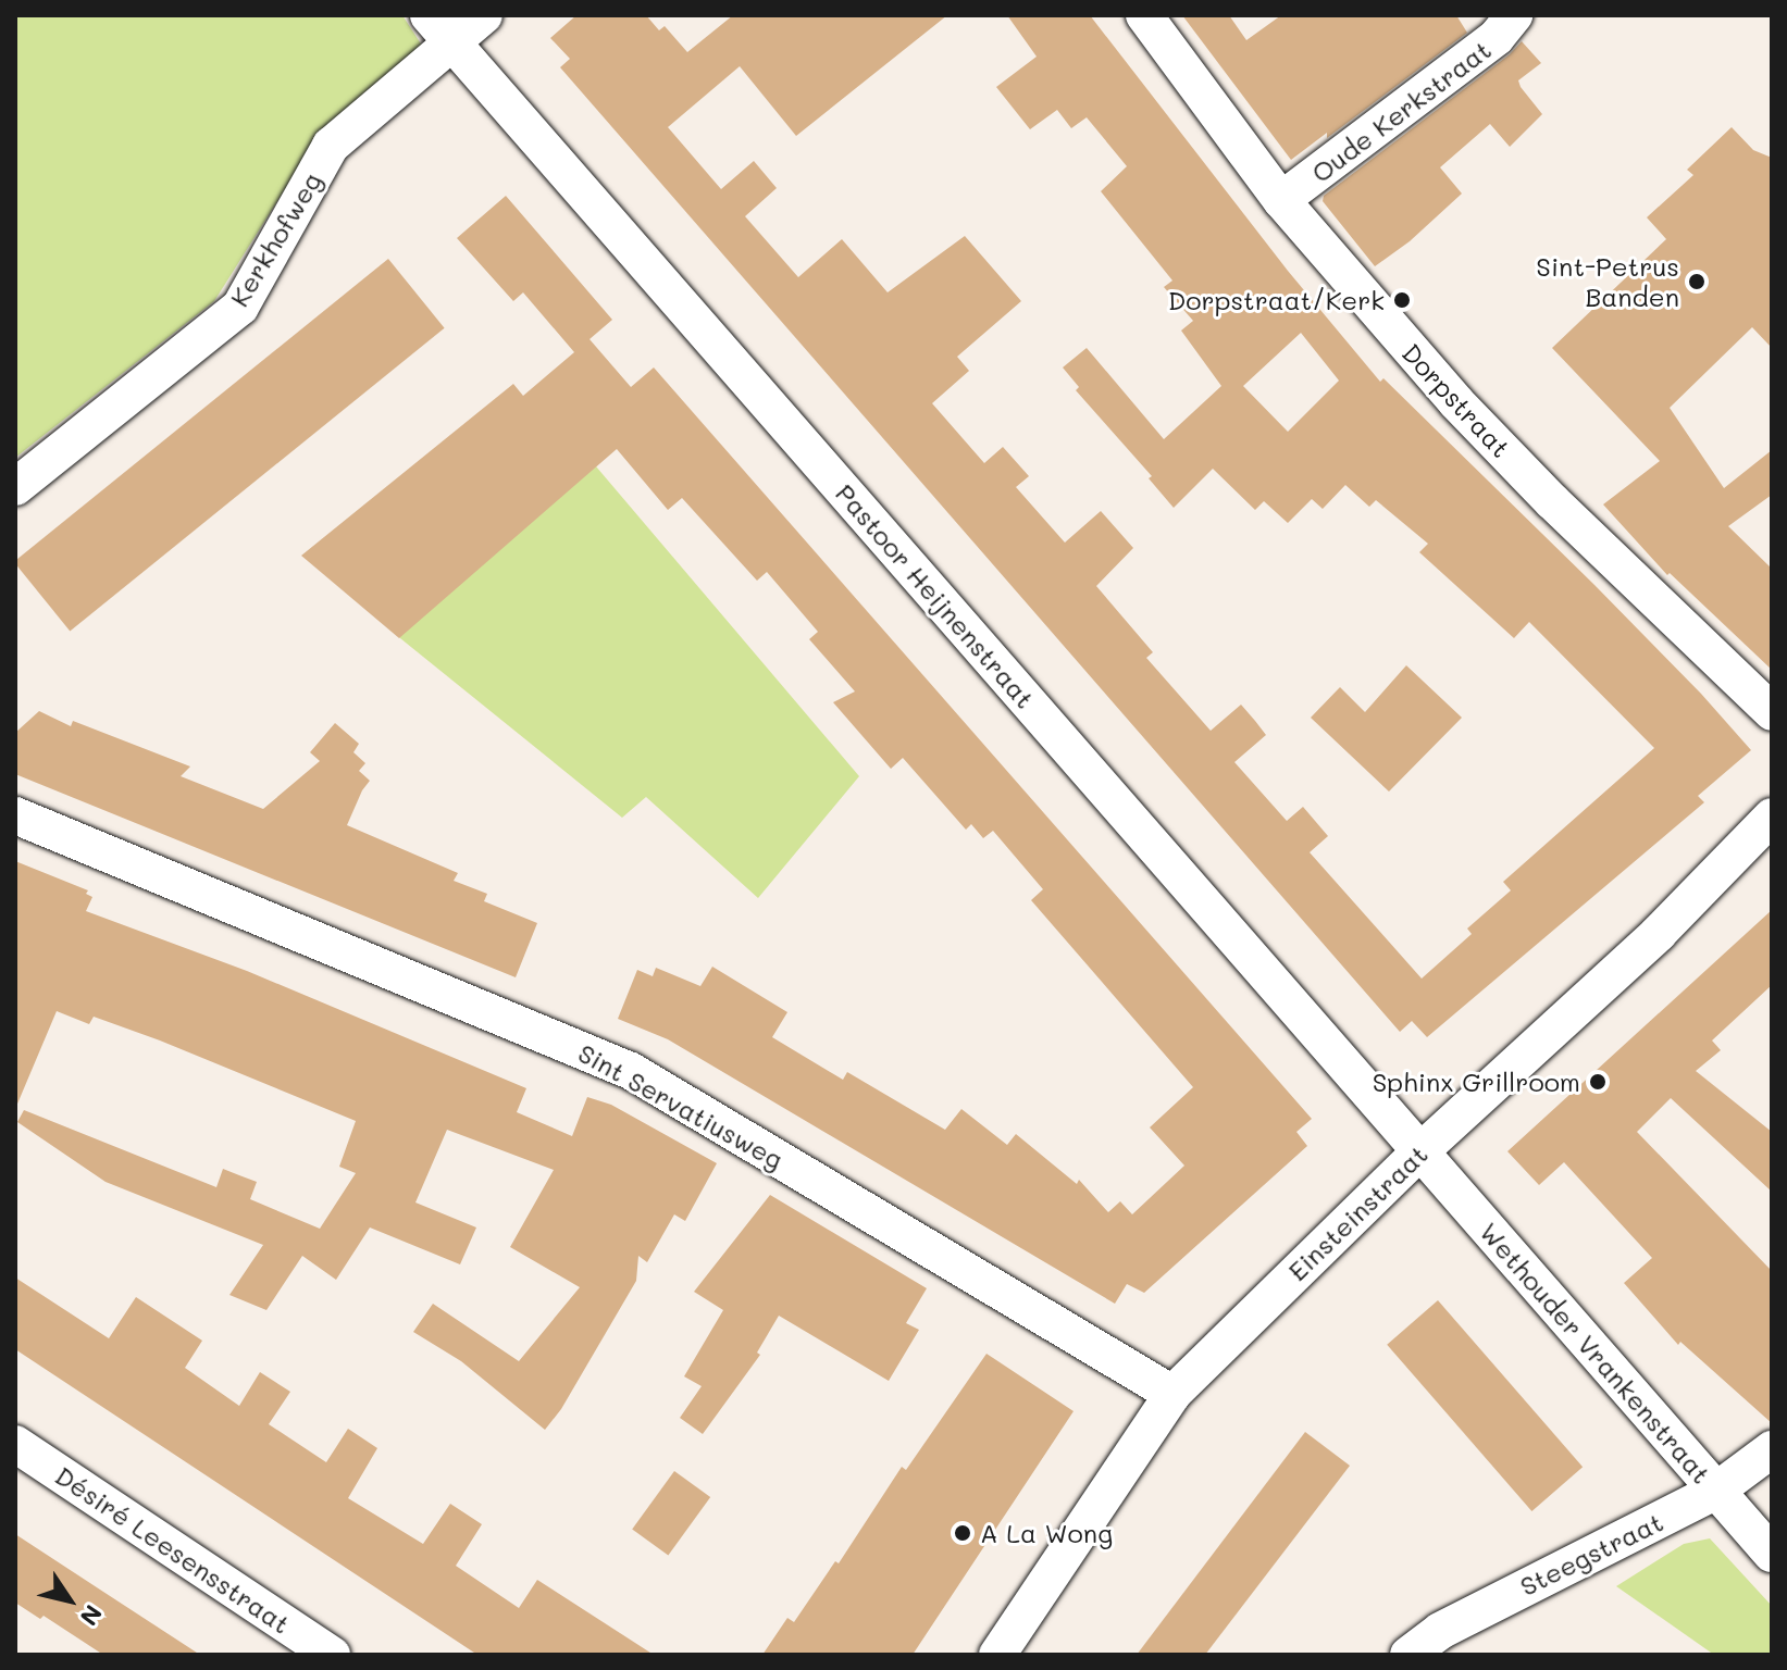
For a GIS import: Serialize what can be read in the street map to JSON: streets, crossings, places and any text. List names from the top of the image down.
{
  "streets": {
    "street": [
      "Oude Kerkstraat",
      "Kerkhofweg",
      "Dorpstraat",
      "Pastoor Heijnenstraat",
      "Sint Servatiusweg",
      "Einsteinstraat",
      "Wethouder Vrankenstraat",
      "Désiré Leesensstraat",
      "Steegstraat"
    ]
  },
  "crossings": [
    ["Oude Kerkstraat", "Dorpstraat"],
    ["Kerkhofweg", "Pastoor Heijnenstraat"],
    ["Pastoor Heijnenstraat", "Einsteinstraat"],
    ["Pastoor Heijnenstraat", "Wethouder Vrankenstraat"],
    ["Sint Servatiusweg", "Einsteinstraat"],
    ["Einsteinstraat", "Wethouder Vrankenstraat"],
    ["Wethouder Vrankenstraat", "Steegstraat"]
  ],
  "places": [
    "Sint-Petrus Banden",
    "Dorpstraat/Kerk",
    "Sphinx Grillroom",
    "A La Wong"
  ],
  "north": "bottom right"
}
